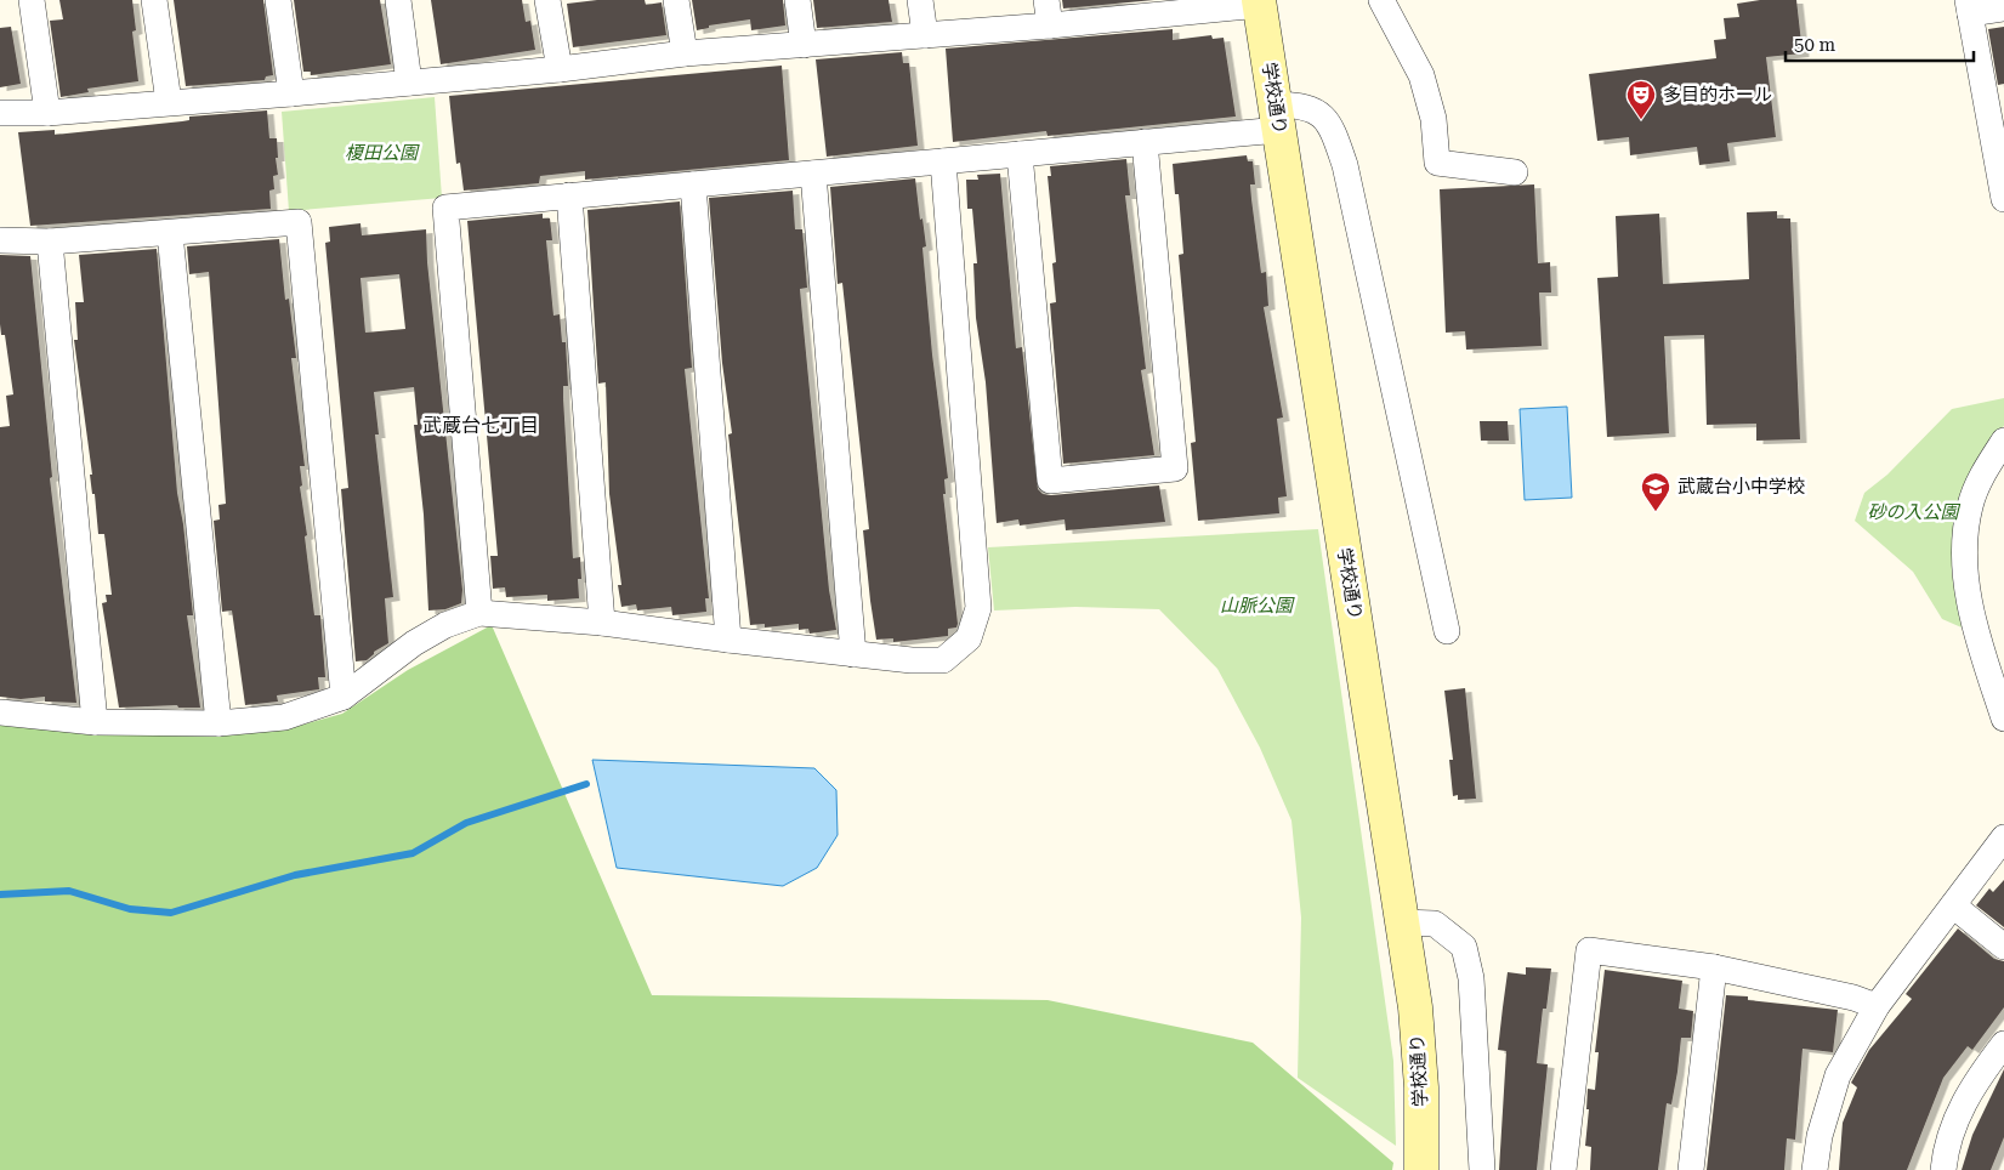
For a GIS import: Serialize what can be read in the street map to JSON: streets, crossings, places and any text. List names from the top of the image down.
{
  "streets": {
    "street": ["学校通り"]
  },
  "districts": ["武蔵台七丁目"],
  "parks": ["榎田公園", "砂の入公園", "山脈公園"],
  "places": {
    "theatre": ["多目的ホール"],
    "school or university": ["武蔵台小中学校"]
  },
  "scale_bar": "50 m"
}
